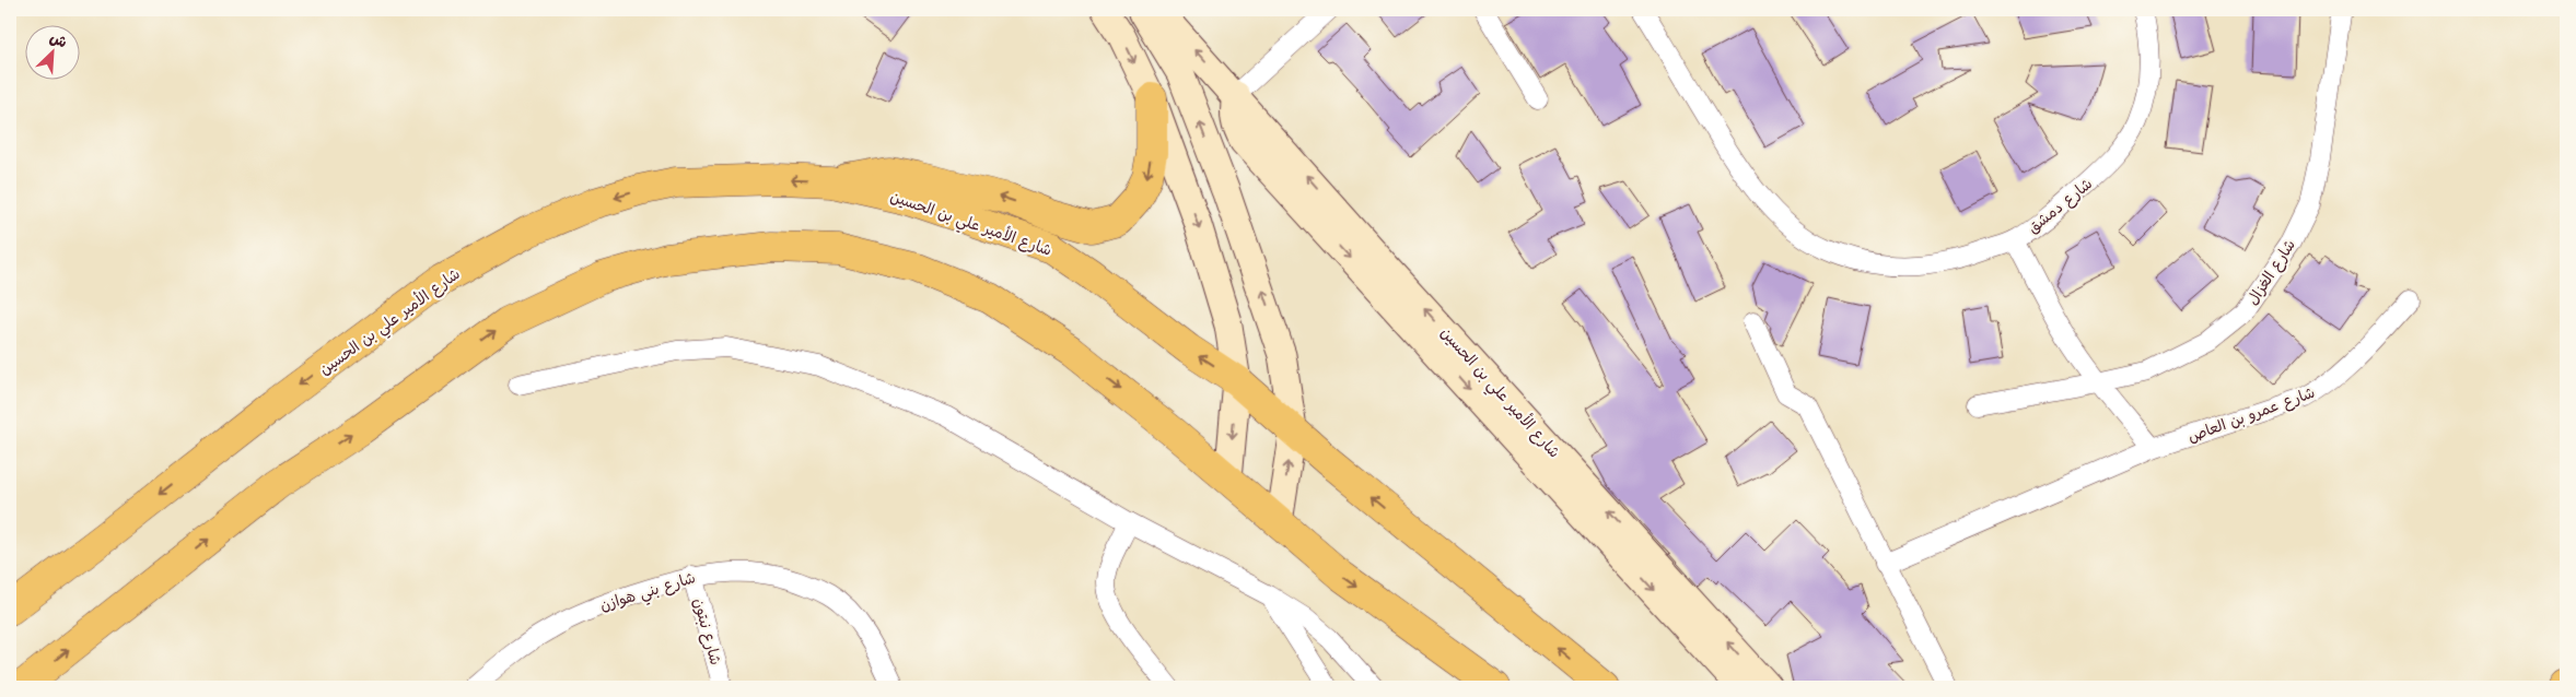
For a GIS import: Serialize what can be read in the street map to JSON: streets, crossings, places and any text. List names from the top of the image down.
{
  "streets": {
    "main road": ["شارع الأمير علي بن الحسين"],
    "street": [
      "شارع دمشق",
      "شارع الغزال",
      "شارع عمرو بن العاص",
      "شارع بني هوازن",
      "شارع نبتون"
    ]
  },
  "crossings": [
    ["شارع بني هوازن", "شارع نبتون"]
  ],
  "north": "top right"
}
